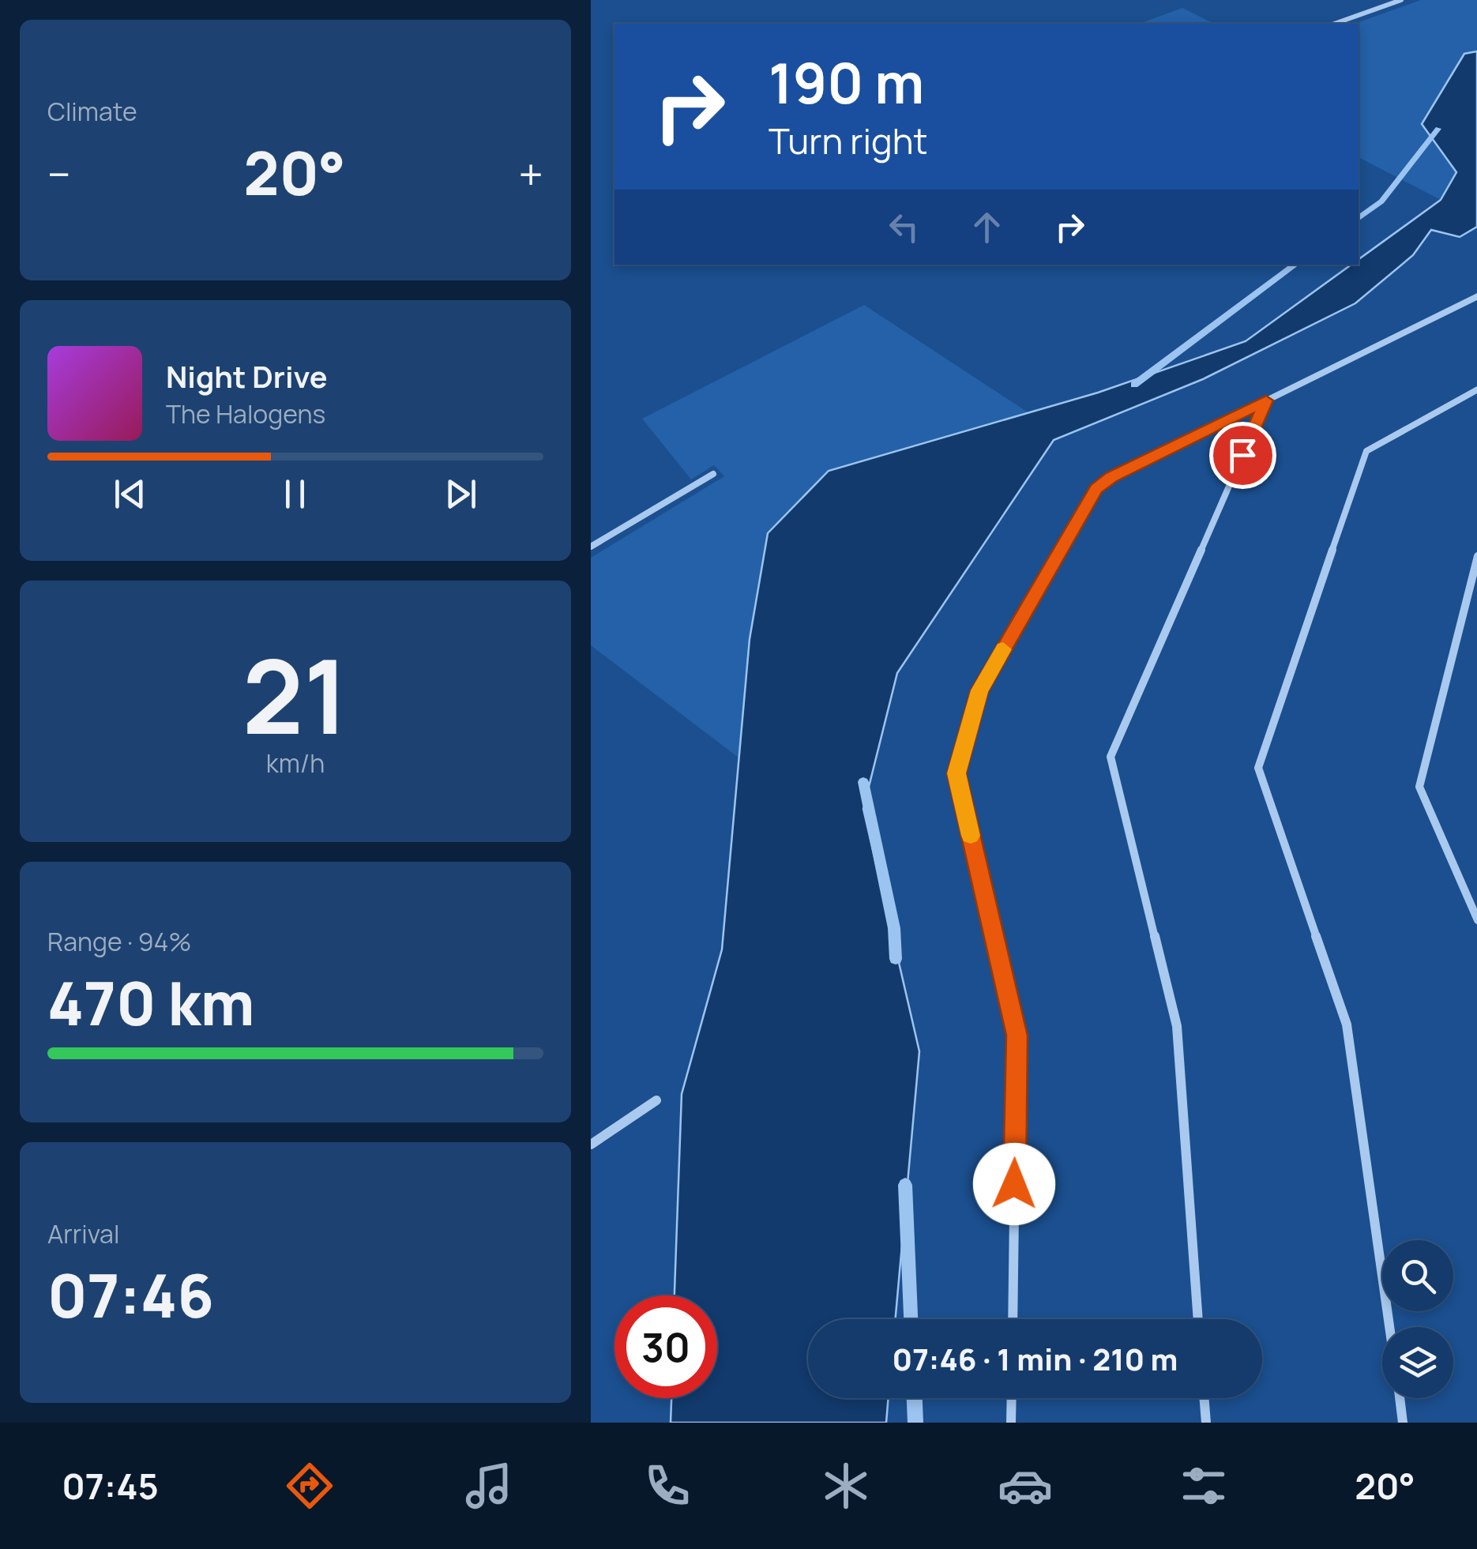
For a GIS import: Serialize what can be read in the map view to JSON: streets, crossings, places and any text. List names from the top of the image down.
{
  "page": {
    "tile": [
      "Climate",
      ["21", "km/h"],
      ["Range · 94%", "470 km"],
      ["Arrival", "07:46"]
    ],
    "turn": ["190 m", "Turn right"],
    "heat": ["−", "20°", "+"],
    "song": ["Night Drive", "The Halogens"],
    "limit": "30",
    "trip": "07:46 · 1 min · 210 m",
    "tabs": ["07:45", "20°"]
  }
}
